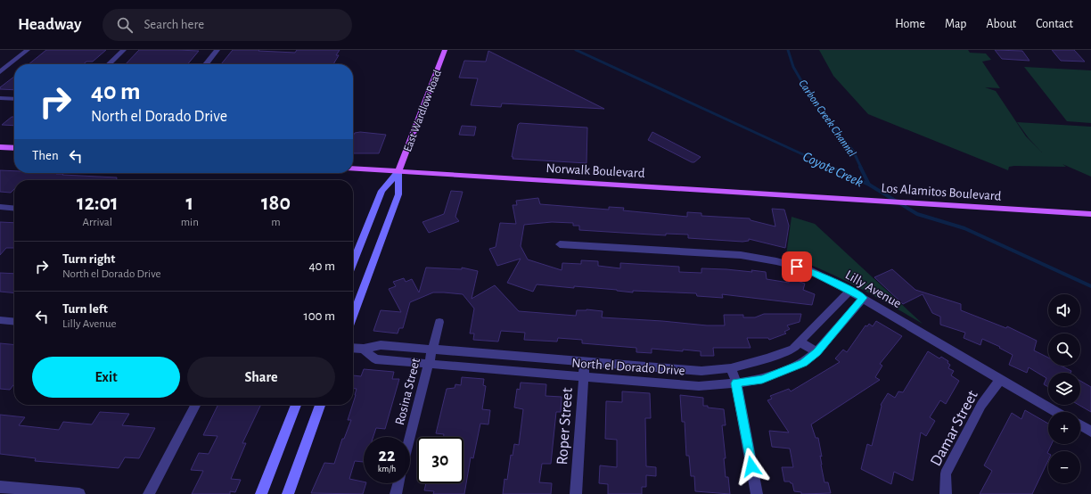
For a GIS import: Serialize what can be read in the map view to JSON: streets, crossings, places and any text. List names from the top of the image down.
{
  "streets": {
    "main road": ["East Wardlow Road", "Norwalk Boulevard", "Los Alamitos Boulevard"],
    "street": [
      "Lilly Avenue",
      "North el Dorado Drive",
      "Rosina Street",
      "Roper Street",
      "Damar Street"
    ]
  },
  "crossings": [
    ["East Wardlow Road", "Norwalk Boulevard"],
    ["Norwalk Boulevard", "Los Alamitos Boulevard"],
    ["Lilly Avenue", "North el Dorado Drive"],
    ["Lilly Avenue", "Damar Street"],
    ["North el Dorado Drive", "Rosina Street"],
    ["North el Dorado Drive", "Roper Street"]
  ],
  "water": ["Carbon Creek Channel", "Coyote Creek"],
  "page": {
    "header": "Headway",
    "search": "Search here",
    "nav": [
      "Home",
      "Map",
      "About",
      "Contact"
    ],
    "turn": ["40 m", "North el Dorado Drive"],
    "then": "Then",
    "eta": [
      "12:01",
      "Arrival",
      "1",
      "min",
      "180",
      "m"
    ],
    "list": [
      {
        "name": "Turn right",
        "note": "North el Dorado Drive",
        "value": "40 m"
      },
      {
        "name": "Turn left",
        "note": "Lilly Avenue",
        "value": "100 m"
      }
    ],
    "map_buttons": ["+", "−"],
    "buttons": ["Exit", "Share"],
    "speed": "22 km/h",
    "limit": "30"
  }
}
